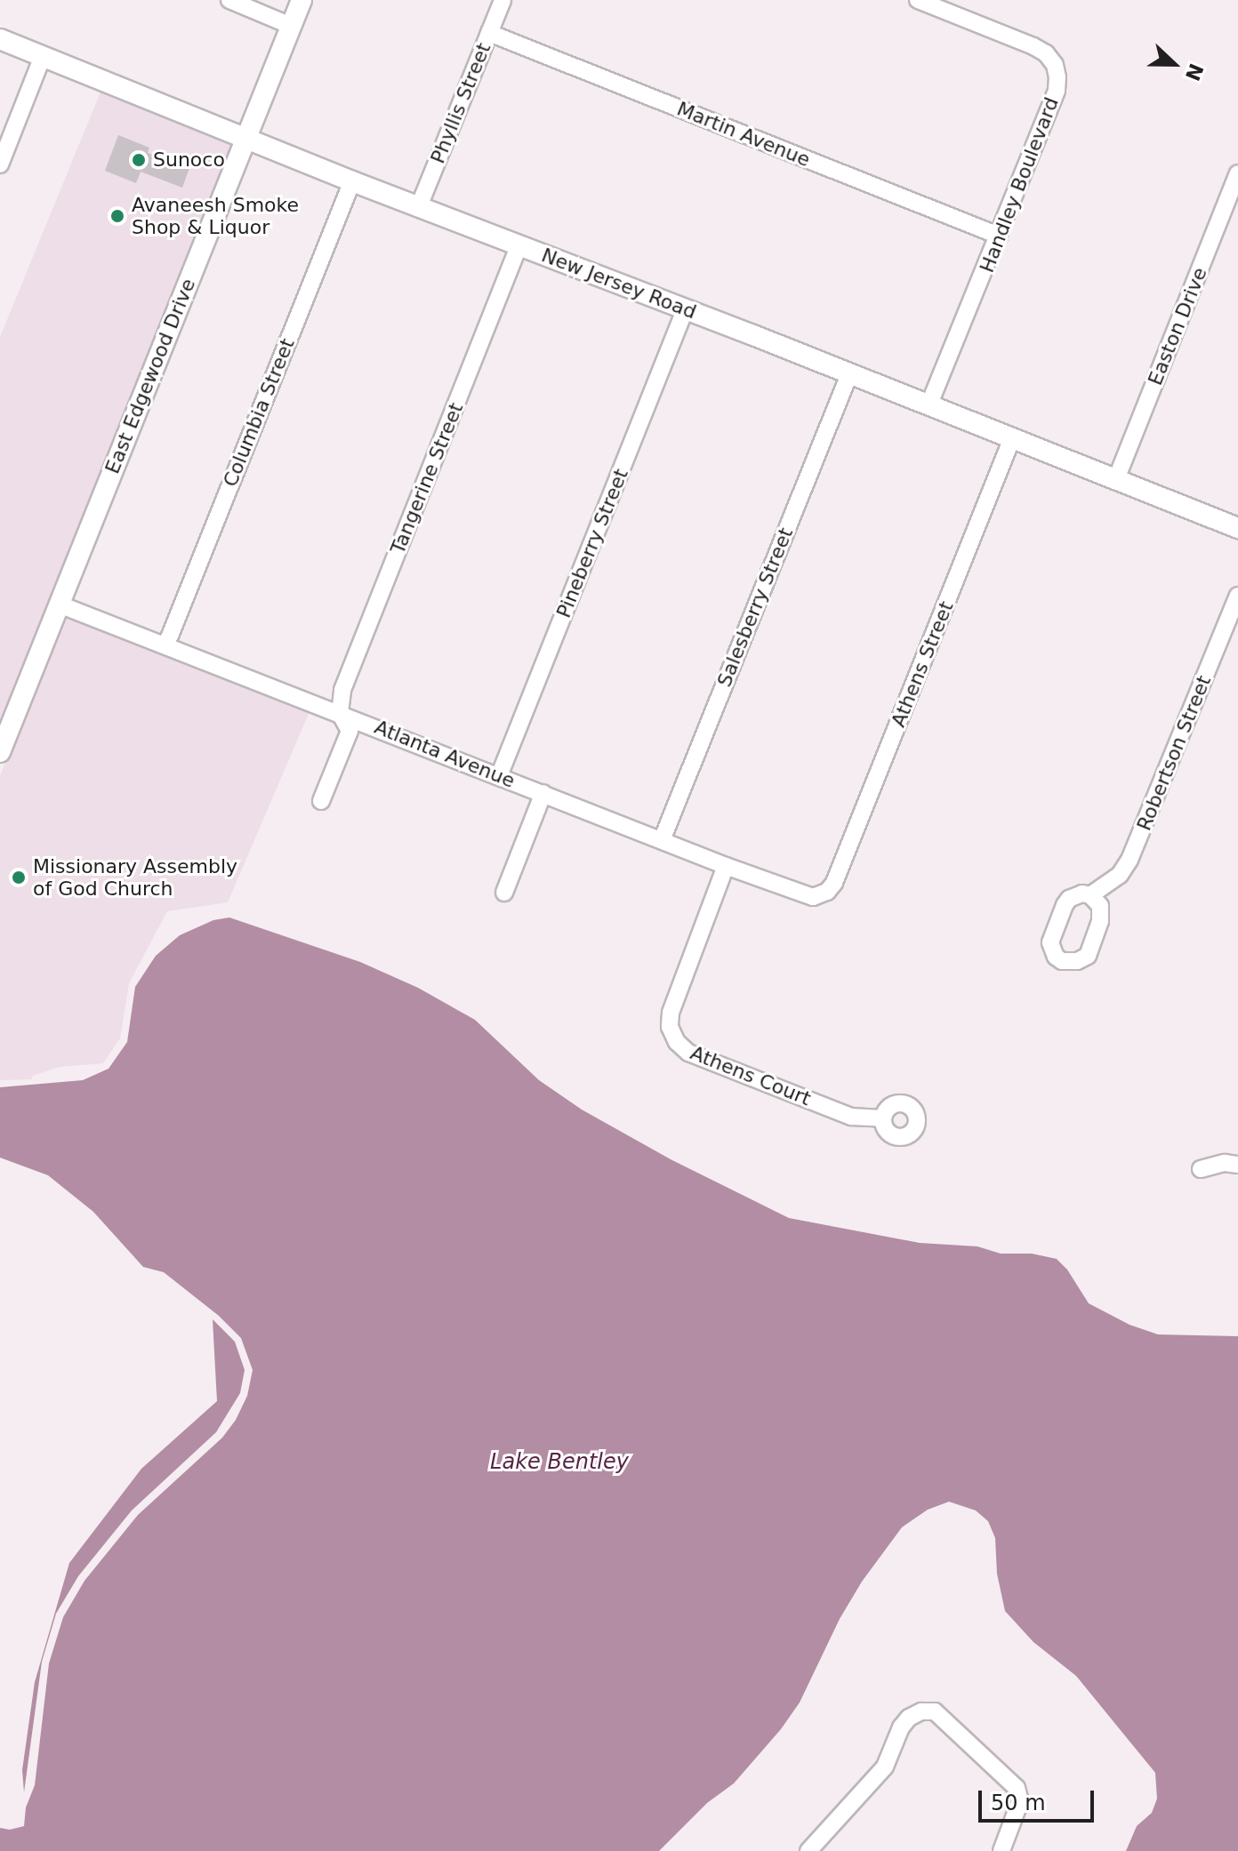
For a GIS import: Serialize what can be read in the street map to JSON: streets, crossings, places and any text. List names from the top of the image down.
{
  "streets": {
    "street": [
      "Phyllis Street",
      "Martin Avenue",
      "Handley Boulevard",
      "New Jersey Road",
      "Easton Drive",
      "East Edgewood Drive",
      "Columbia Street",
      "Tangerine Street",
      "Pineberry Street",
      "Salesberry Street",
      "Athens Street",
      "Robertson Street",
      "Atlanta Avenue",
      "Athens Court"
    ]
  },
  "crossings": [
    ["Phyllis Street", "Martin Avenue"],
    ["Phyllis Street", "New Jersey Road"],
    ["Martin Avenue", "Handley Boulevard"],
    ["Handley Boulevard", "New Jersey Road"],
    ["New Jersey Road", "Easton Drive"],
    ["New Jersey Road", "East Edgewood Drive"],
    ["New Jersey Road", "Columbia Street"],
    ["New Jersey Road", "Tangerine Street"],
    ["New Jersey Road", "Pineberry Street"],
    ["New Jersey Road", "Salesberry Street"],
    ["New Jersey Road", "Athens Street"],
    ["East Edgewood Drive", "Atlanta Avenue"],
    ["Columbia Street", "Atlanta Avenue"],
    ["Tangerine Street", "Atlanta Avenue"],
    ["Pineberry Street", "Atlanta Avenue"],
    ["Salesberry Street", "Atlanta Avenue"],
    ["Athens Street", "Atlanta Avenue"],
    ["Atlanta Avenue", "Athens Court"]
  ],
  "water": ["Lake Bentley"],
  "places": ["Sunoco", "Avaneesh Smoke Shop & Liquor", "Missionary Assembly of God Church"],
  "scale_bar": "50 m",
  "north": "right"
}
